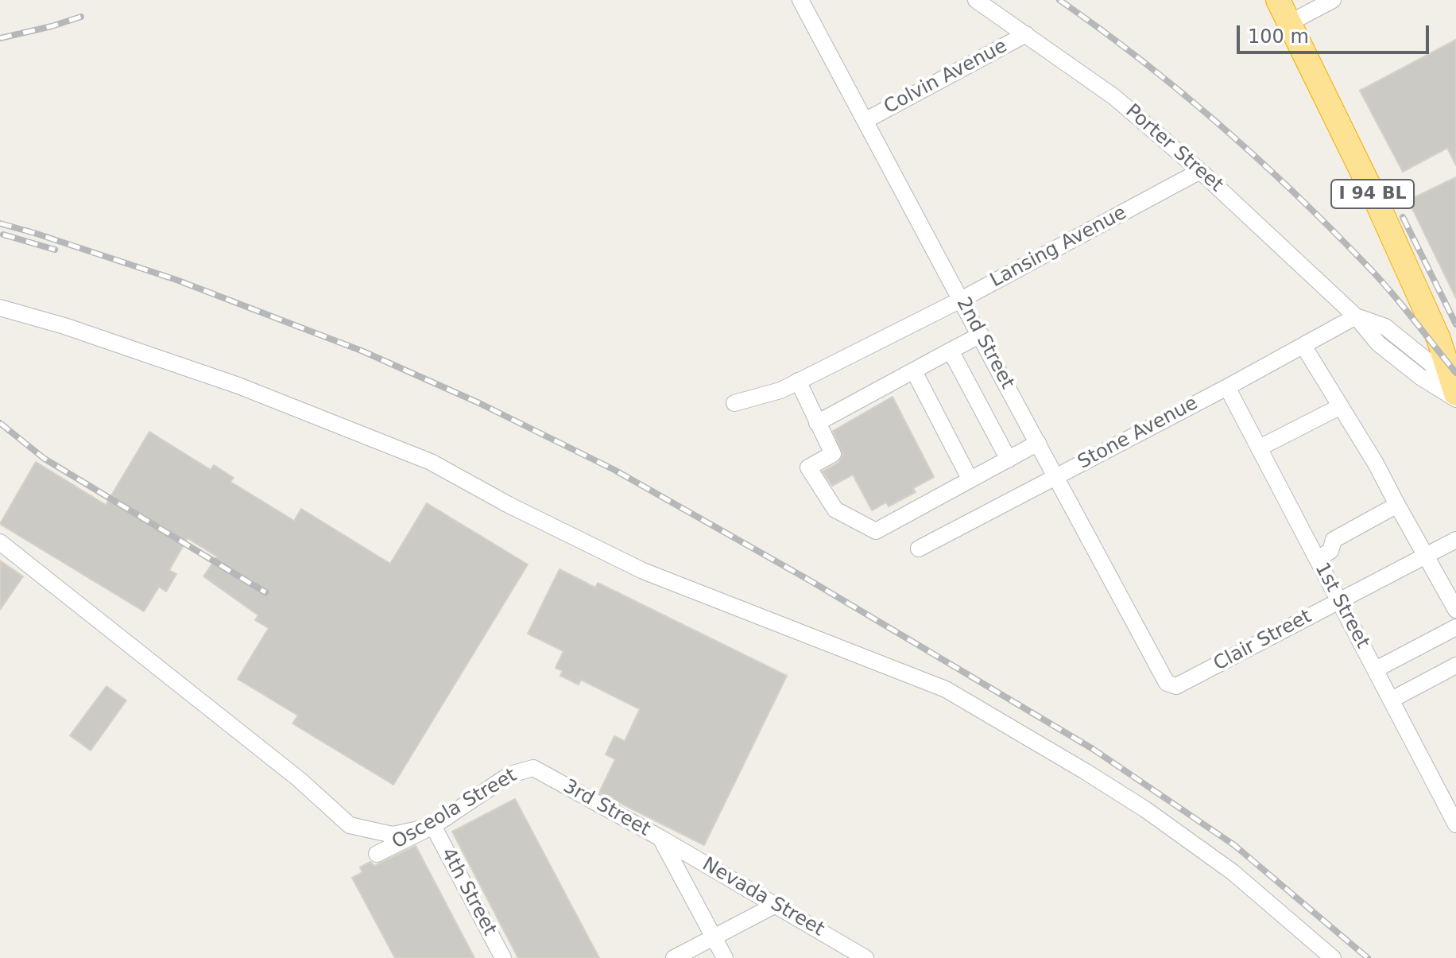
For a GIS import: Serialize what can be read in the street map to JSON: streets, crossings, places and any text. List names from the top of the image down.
{
  "streets": {
    "highway": ["I 94 BL"],
    "street": [
      "Colvin Avenue",
      "Porter Street",
      "Lansing Avenue",
      "2nd Street",
      "Stone Avenue",
      "1st Street",
      "Clair Street",
      "3rd Street",
      "Osceola Street",
      "4th Street",
      "Nevada Street"
    ]
  },
  "crossings": [
    ["Colvin Avenue", "Porter Street"],
    ["Colvin Avenue", "2nd Street"],
    ["Porter Street", "I 94 BL"],
    ["Porter Street", "Lansing Avenue"],
    ["Porter Street", "Stone Avenue"],
    ["Lansing Avenue", "2nd Street"],
    ["2nd Street", "Stone Avenue"],
    ["2nd Street", "Clair Street"],
    ["Stone Avenue", "1st Street"],
    ["1st Street", "Clair Street"],
    ["3rd Street", "Osceola Street"],
    ["3rd Street", "Nevada Street"],
    ["Osceola Street", "4th Street"]
  ],
  "scale_bar": "100 m"
}
